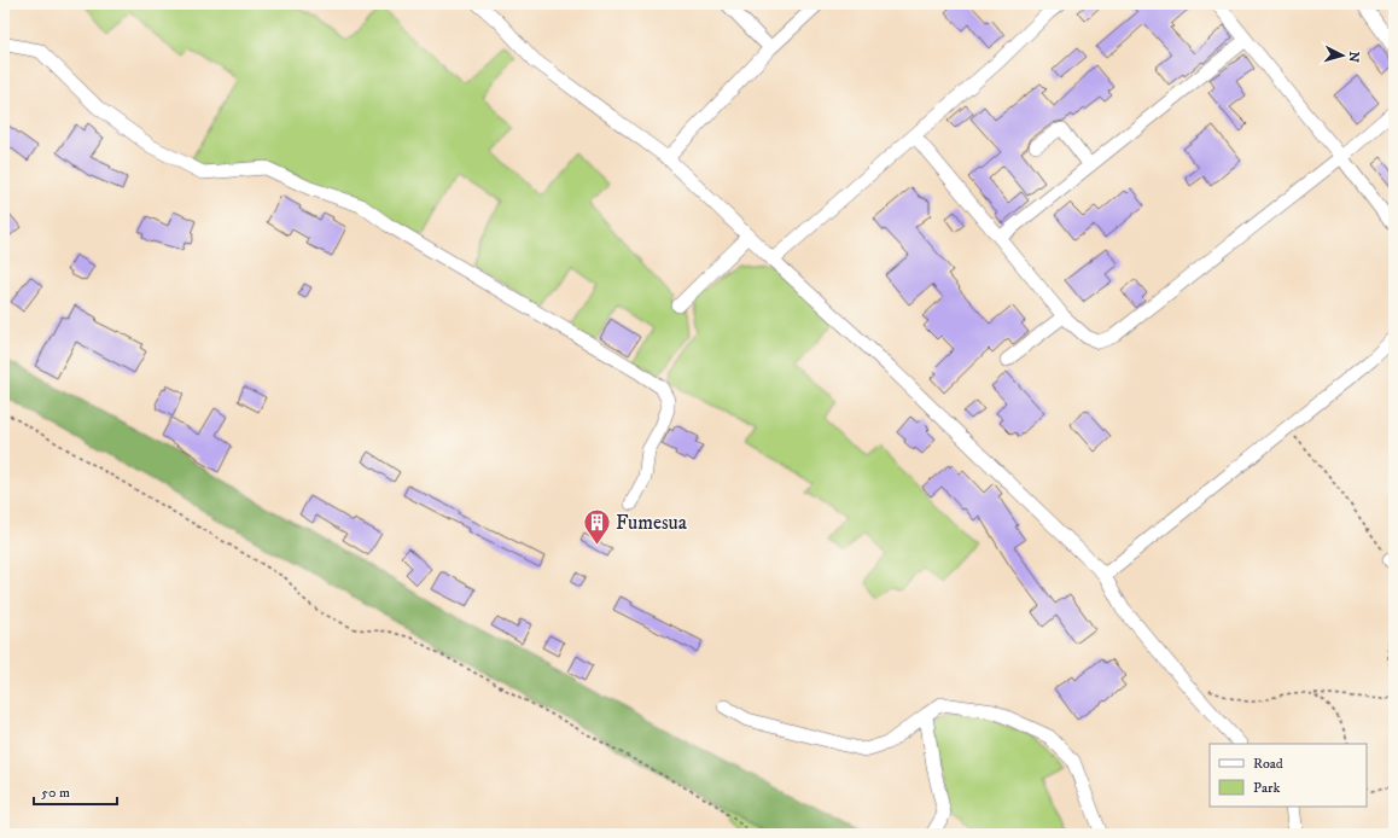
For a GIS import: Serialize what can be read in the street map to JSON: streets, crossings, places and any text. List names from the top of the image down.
{
  "places": {
    "building": ["Fumesua"]
  },
  "legend": ["Road", "Park"],
  "scale_bar": "50 m",
  "north": "right"
}
